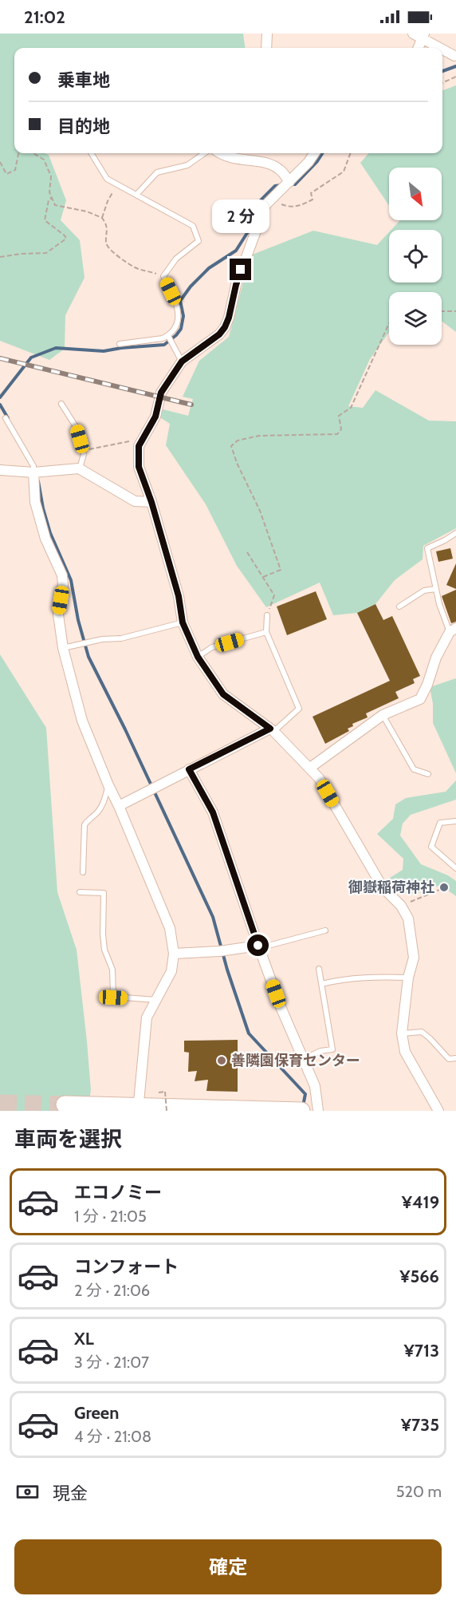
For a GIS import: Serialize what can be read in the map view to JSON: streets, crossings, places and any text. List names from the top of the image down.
{
  "places": ["御嶽稲荷神社", "善隣園保育センター"],
  "north": "bottom right",
  "page": {
    "status": "21:02",
    "banner": ["乗車地", "目的地"],
    "bubble": "2 分",
    "heading": "車両を選択",
    "list": [
      {
        "name": "エコノミー",
        "note": "1 分 · 21:05",
        "value": "¥419"
      },
      {
        "name": "コンフォート",
        "note": "2 分 · 21:06",
        "value": "¥566"
      },
      {
        "name": "XL",
        "note": "3 分 · 21:07",
        "value": "¥713"
      },
      {
        "name": "Green",
        "note": "4 分 · 21:08",
        "value": "¥735"
      }
    ],
    "pay": ["現金", "520 m"],
    "buttons": "確定"
  }
}
